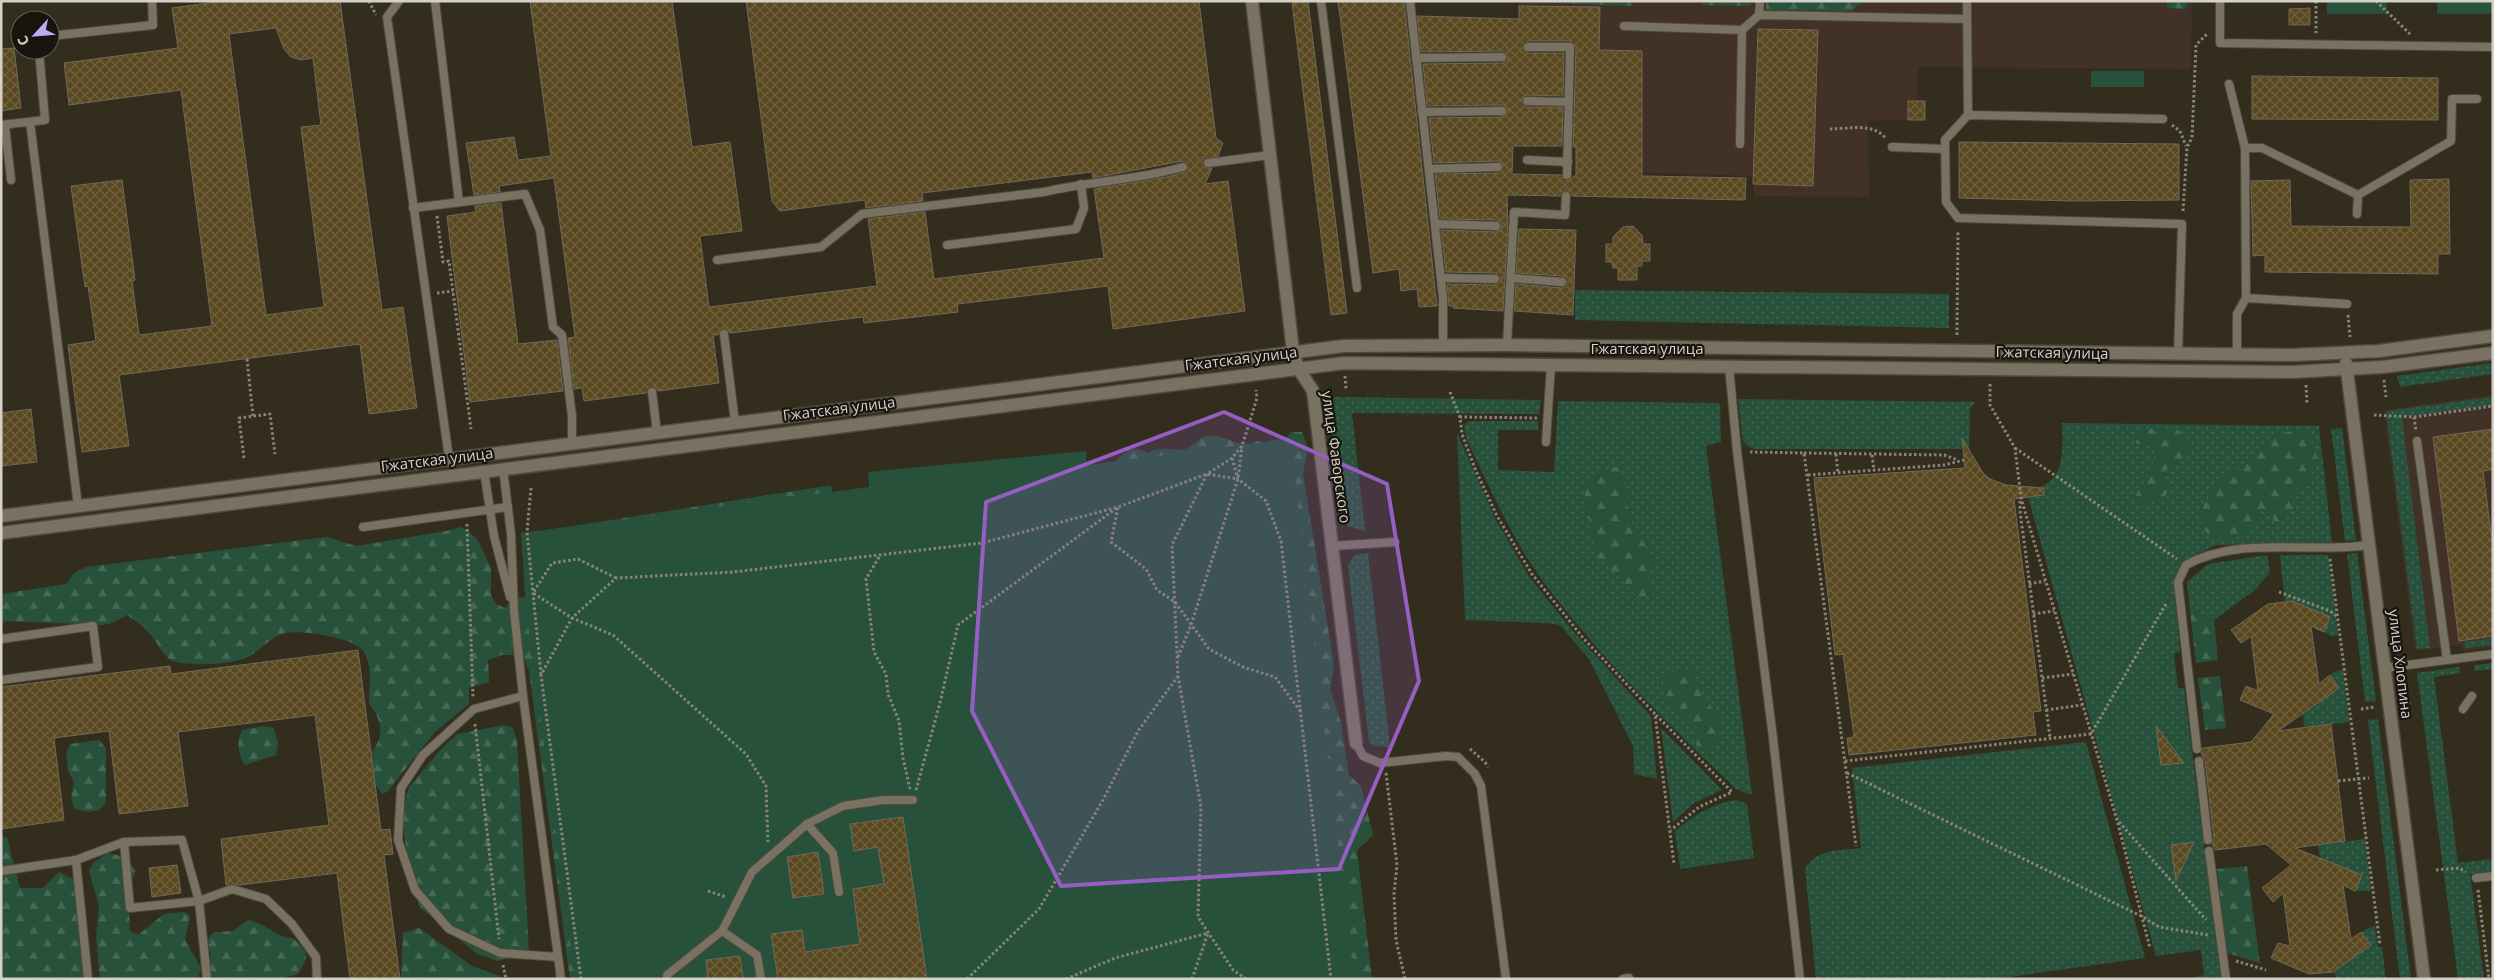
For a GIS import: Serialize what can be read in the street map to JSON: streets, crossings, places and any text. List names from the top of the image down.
{
  "streets": {
    "street": ["Гжатская улица", "улица Фаворского", "улица Хлопина"]
  },
  "crossings": [
    ["Гжатская улица", "улица Фаворского"],
    ["Гжатская улица", "улица Хлопина"]
  ],
  "north": "bottom left"
}
